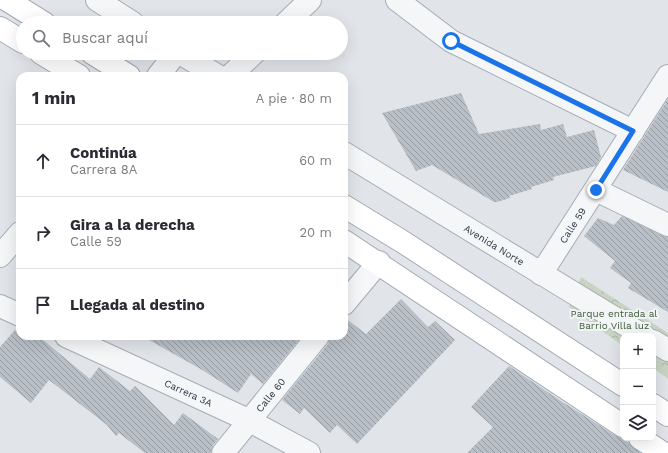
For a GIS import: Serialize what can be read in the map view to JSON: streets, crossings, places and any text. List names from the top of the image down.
{
  "streets": {
    "street": [
      "Calle 59",
      "Avenida Norte",
      "Carrera 3A",
      "Calle 60"
    ]
  },
  "crossings": [
    ["Calle 59", "Avenida Norte"],
    ["Carrera 3A", "Calle 60"]
  ],
  "parks": ["Parque entrada al Barrio Villa luz"],
  "page": {
    "search": "Buscar aquí",
    "heading": ["1 min", "A pie · 80 m"],
    "list": [
      ["Continúa", "Carrera 8A", "60 m"],
      ["Gira a la derecha", "Calle 59", "20 m"],
      "Llegada al destino"
    ],
    "map_buttons": ["+", "−"]
  }
}
